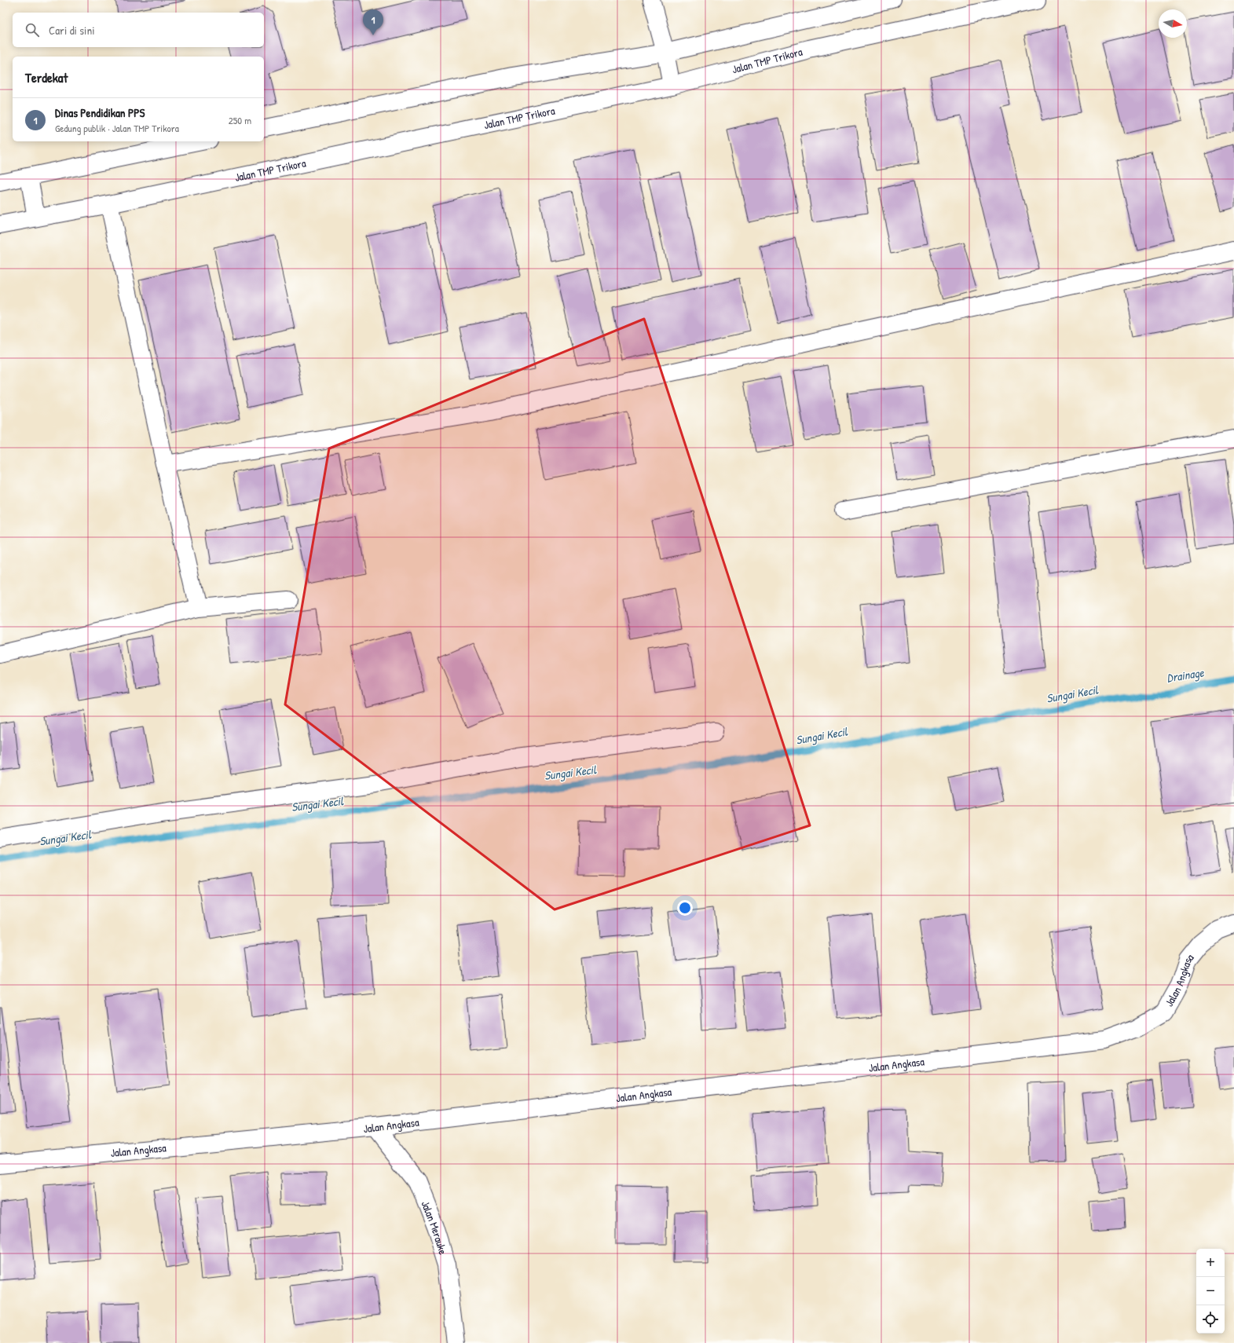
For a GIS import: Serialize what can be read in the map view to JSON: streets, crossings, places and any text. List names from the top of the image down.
{
  "streets": {
    "main road": ["Jalan TMP Trikora", "Jalan Angkasa", "Jalan Merauke"]
  },
  "crossings": [
    ["Jalan Angkasa", "Jalan Merauke"]
  ],
  "water": ["Drainage", "Sungai Kecil"],
  "north": "right",
  "page": {
    "pins": "1",
    "search": "Cari di sini",
    "heading": "Terdekat",
    "list": [
      {
        "mark": "1",
        "name": "Dinas Pendidikan PPS",
        "note": "Gedung publik · Jalan TMP Trikora",
        "value": "250 m"
      }
    ],
    "map_buttons": ["+", "−"]
  }
}
